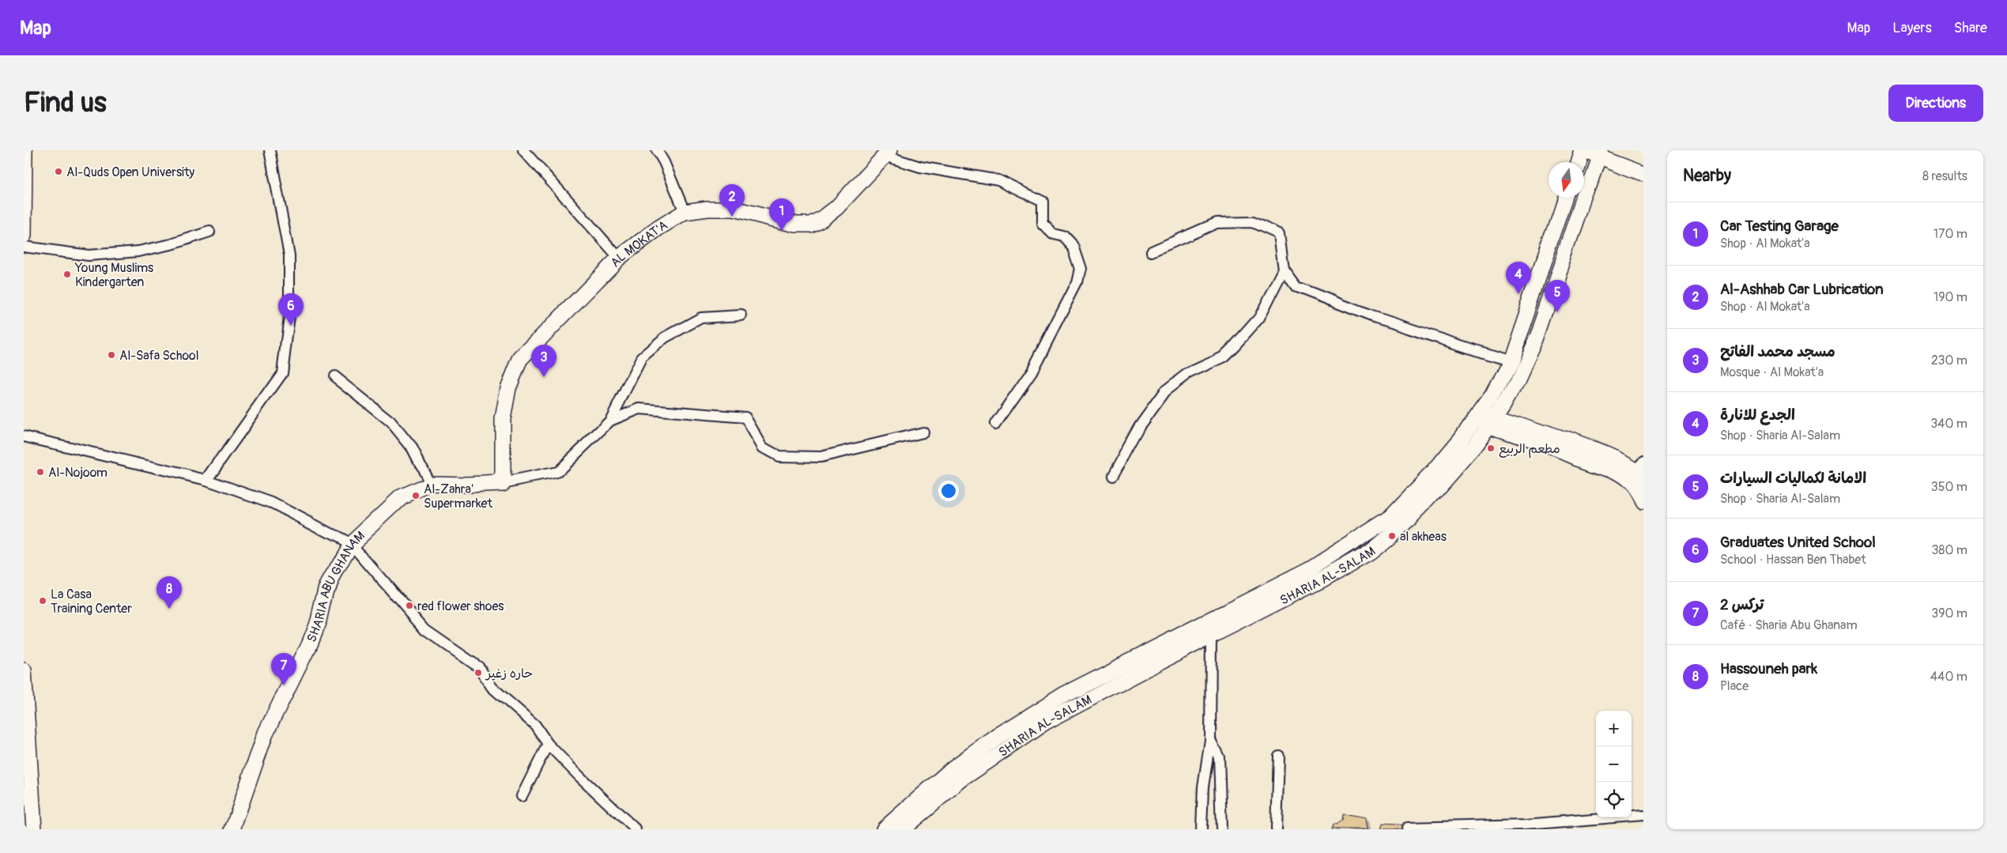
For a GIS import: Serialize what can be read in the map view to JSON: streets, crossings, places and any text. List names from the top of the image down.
{
  "streets": {
    "main road": ["AL MOKAT'A", "SHARIA AL-SALAM", "SHARIA ABU GHANAM"]
  },
  "crossings": [
    ["AL MOKAT'A", "SHARIA ABU GHANAM"]
  ],
  "places": [
    "Al-Quds Open University",
    "Young Muslims Kindergarten",
    "Al-Safa School",
    "مطعم الربيع",
    "Al-Nojoom",
    "Al-Zahra' Supermarket",
    "al akheas",
    "La Casa Training Center",
    "red flower shoes",
    "حاره زغير"
  ],
  "north": "bottom",
  "page": {
    "header": "Map",
    "nav": ["Map", "Layers", "Share"],
    "buttons": "Directions",
    "title": "Find us",
    "heading": ["Nearby", "8 results"],
    "pins": [
      "2",
      "1",
      "4",
      "5",
      "6",
      "3",
      "8",
      "7"
    ],
    "list": [
      {
        "mark": "1",
        "name": "Car Testing Garage",
        "note": "Shop · Al Mokat'a",
        "value": "170 m"
      },
      {
        "mark": "2",
        "name": "Al-Ashhab Car Lubrication",
        "note": "Shop · Al Mokat'a",
        "value": "190 m"
      },
      {
        "mark": "3",
        "name": "مسجد محمد الفاتح",
        "note": "Mosque · Al Mokat'a",
        "value": "230 m"
      },
      {
        "mark": "4",
        "name": "الجدع للانارة",
        "note": "Shop · Sharia Al-Salam",
        "value": "340 m"
      },
      {
        "mark": "5",
        "name": "الامانة لكماليات السيارات",
        "note": "Shop · Sharia Al-Salam",
        "value": "350 m"
      },
      {
        "mark": "6",
        "name": "Graduates United School",
        "note": "School · Hassan Ben Thabet",
        "value": "380 m"
      },
      {
        "mark": "7",
        "name": "تركس 2",
        "note": "Café · Sharia Abu Ghanam",
        "value": "390 m"
      },
      {
        "mark": "8",
        "name": "Hassouneh park",
        "note": "Place",
        "value": "440 m"
      }
    ],
    "map_buttons": ["+", "−"]
  }
}
